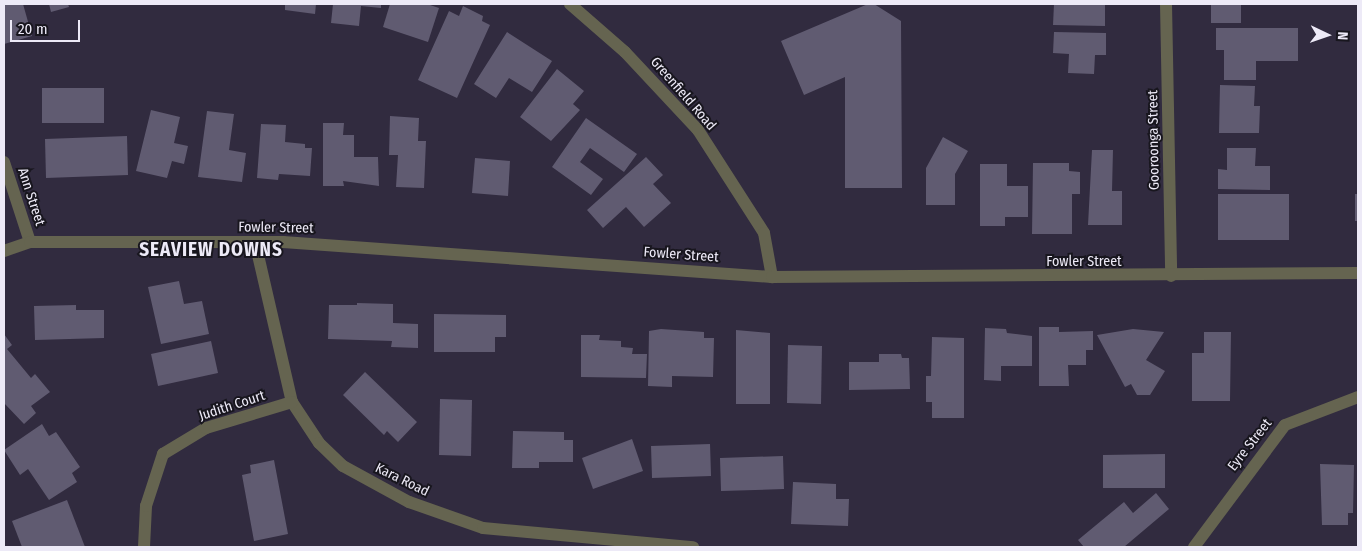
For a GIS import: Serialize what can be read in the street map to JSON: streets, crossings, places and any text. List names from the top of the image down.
{
  "streets": {
    "street": [
      "Greenfield Road",
      "Gooroonga Street",
      "Ann Street",
      "Fowler Street",
      "Judith Court",
      "Eyre Street",
      "Kara Road"
    ]
  },
  "crossings": [
    ["Greenfield Road", "Fowler Street"],
    ["Gooroonga Street", "Fowler Street"],
    ["Ann Street", "Fowler Street"],
    ["Fowler Street", "Kara Road"],
    ["Judith Court", "Kara Road"]
  ],
  "districts": ["SEAVIEW DOWNS"],
  "scale_bar": "20 m",
  "north": "right"
}
